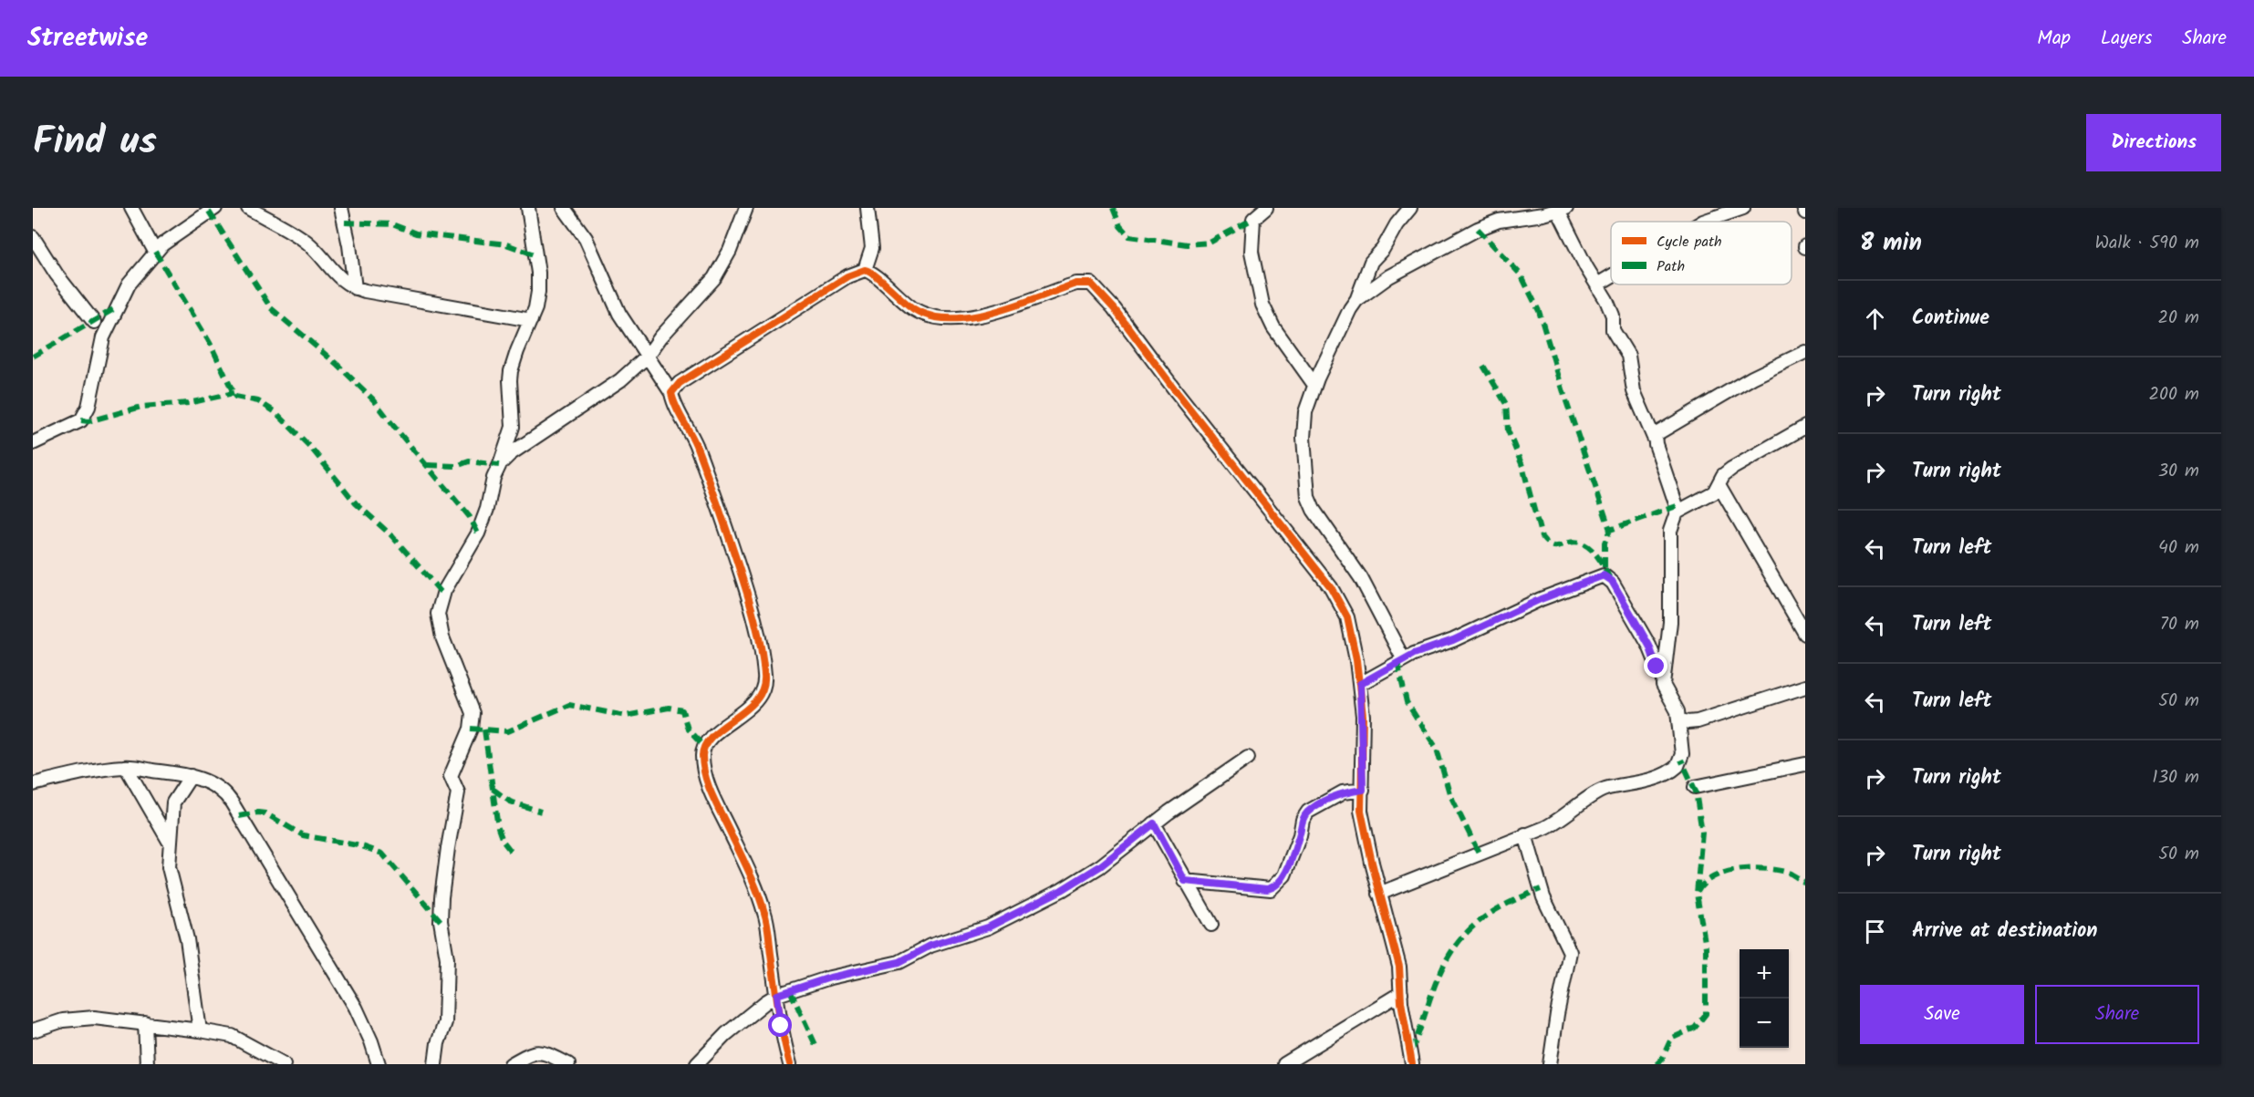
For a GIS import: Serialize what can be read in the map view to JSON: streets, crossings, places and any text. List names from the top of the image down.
{
  "legend": ["Cycle path", "Path"],
  "page": {
    "header": "Streetwise",
    "nav": ["Map", "Layers", "Share"],
    "title": "Find us",
    "buttons": [
      "Directions",
      ["Save", "Share"]
    ],
    "heading": ["8 min", "Walk · 590 m"],
    "list": [
      ["Continue", "20 m"],
      ["Turn right", "200 m"],
      ["Turn right", "30 m"],
      ["Turn left", "40 m"],
      ["Turn left", "70 m"],
      ["Turn left", "50 m"],
      ["Turn right", "130 m"],
      ["Turn right", "50 m"],
      "Arrive at destination"
    ],
    "map_buttons": ["+", "−"]
  }
}
